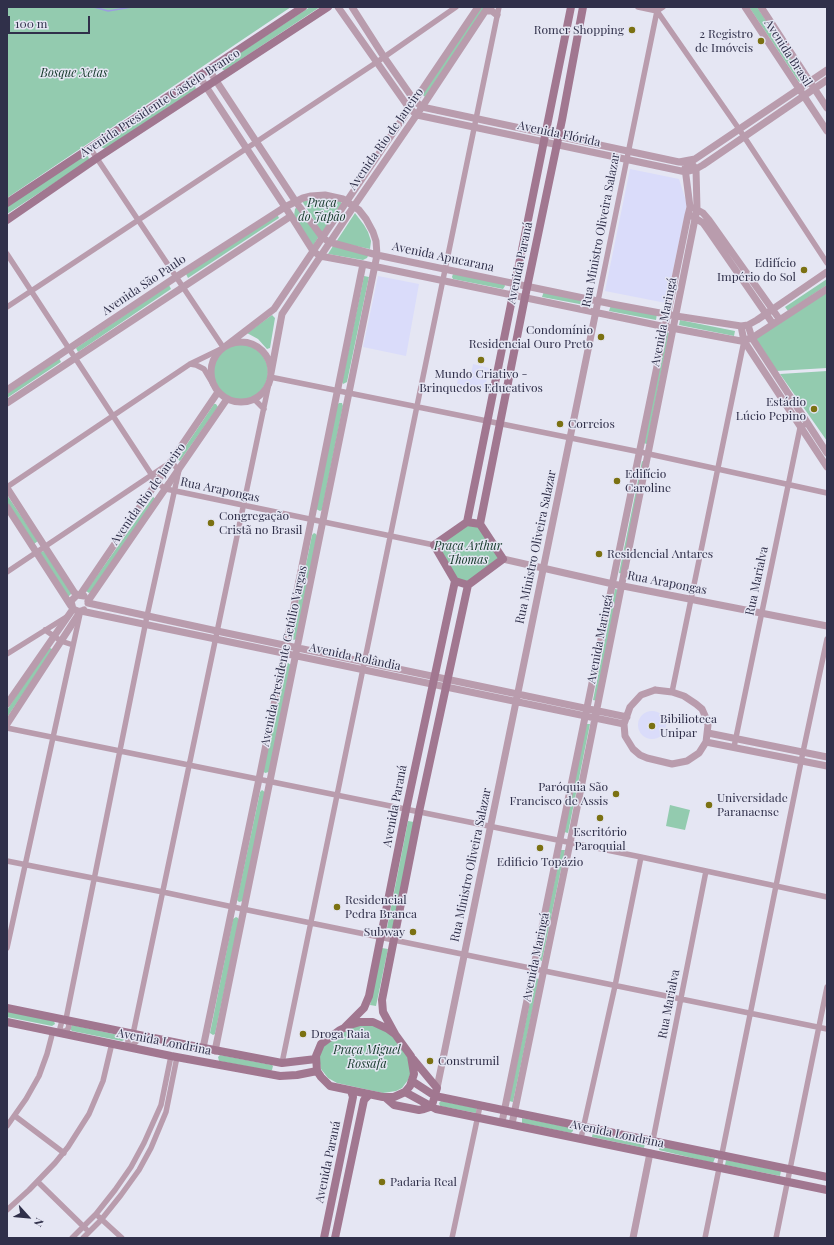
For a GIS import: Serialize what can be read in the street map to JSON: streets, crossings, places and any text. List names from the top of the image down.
{
  "streets": {
    "main road": ["Avenida Presidente Castelo Branco", "Avenida Paraná", "Avenida Londrina"],
    "street": [
      "Avenida Brasil",
      "Avenida Flórida",
      "Avenida Rio de Janeiro",
      "Rua Ministro Oliveira Salazar",
      "Avenida Apucarana",
      "Avenida São Paulo",
      "Avenida Maringá",
      "Rua Arapongas",
      "Rua Marialva",
      "Avenida Presidente Getúlio Vargas",
      "Avenida Rolândia"
    ]
  },
  "crossings": [
    ["Avenida Brasil", "Avenida Flórida"],
    ["Avenida Presidente Castelo Branco", "Avenida Apucarana"],
    ["Avenida Flórida", "Avenida Rio de Janeiro"],
    ["Avenida Flórida", "Rua Ministro Oliveira Salazar"],
    ["Avenida Flórida", "Avenida Paraná"],
    ["Avenida Flórida", "Avenida Maringá"],
    ["Avenida Rio de Janeiro", "Avenida Apucarana"],
    ["Avenida Rio de Janeiro", "Avenida São Paulo"],
    ["Avenida Rio de Janeiro", "Rua Arapongas"],
    ["Avenida Rio de Janeiro", "Avenida Presidente Getúlio Vargas"],
    ["Avenida Rio de Janeiro", "Avenida Rolândia"],
    ["Rua Ministro Oliveira Salazar", "Avenida Apucarana"],
    ["Rua Ministro Oliveira Salazar", "Rua Arapongas"],
    ["Rua Ministro Oliveira Salazar", "Avenida Rolândia"],
    ["Rua Ministro Oliveira Salazar", "Avenida Londrina"],
    ["Avenida Apucarana", "Avenida Paraná"],
    ["Avenida Apucarana", "Avenida São Paulo"],
    ["Avenida Apucarana", "Avenida Maringá"],
    ["Avenida Apucarana", "Avenida Presidente Getúlio Vargas"],
    ["Avenida Paraná", "Avenida Rolândia"],
    ["Avenida Paraná", "Avenida Londrina"],
    ["Avenida São Paulo", "Avenida Presidente Getúlio Vargas"],
    ["Avenida Maringá", "Rua Arapongas"],
    ["Avenida Maringá", "Avenida Rolândia"],
    ["Avenida Maringá", "Avenida Londrina"],
    ["Rua Arapongas", "Rua Marialva"],
    ["Rua Arapongas", "Avenida Presidente Getúlio Vargas"],
    ["Rua Marialva", "Avenida Londrina"],
    ["Avenida Presidente Getúlio Vargas", "Avenida Rolândia"],
    ["Avenida Presidente Getúlio Vargas", "Avenida Londrina"]
  ],
  "parks": [
    "Bosque Xetas",
    "Praça do Japão",
    "Praça Arthur Thomas",
    "Praça Miguel Rossafa"
  ],
  "places": [
    "Romer Shopping",
    "2 Registro de Imóveis",
    "Edifício Império do Sol",
    "Condomínio Residencial Ouro Preto",
    "Mundo Criativo - Brinquedos Educativos",
    "Estádio Lúcio Pepino",
    "Correios",
    "Edifício Caroline",
    "Congregação Cristã no Brasil",
    "Residencial Antares",
    "Bibilioteca Unipar",
    "Paróquia São Francisco de Assis",
    "Universidade Paranaense",
    "Escritório Paroquial",
    "Edificio Topázio",
    "Residencial Pedra Branca",
    "Subway",
    "Droga Raia",
    "Construmil",
    "Padaria Real"
  ],
  "scale_bar": "100 m",
  "north": "bottom right"
}
